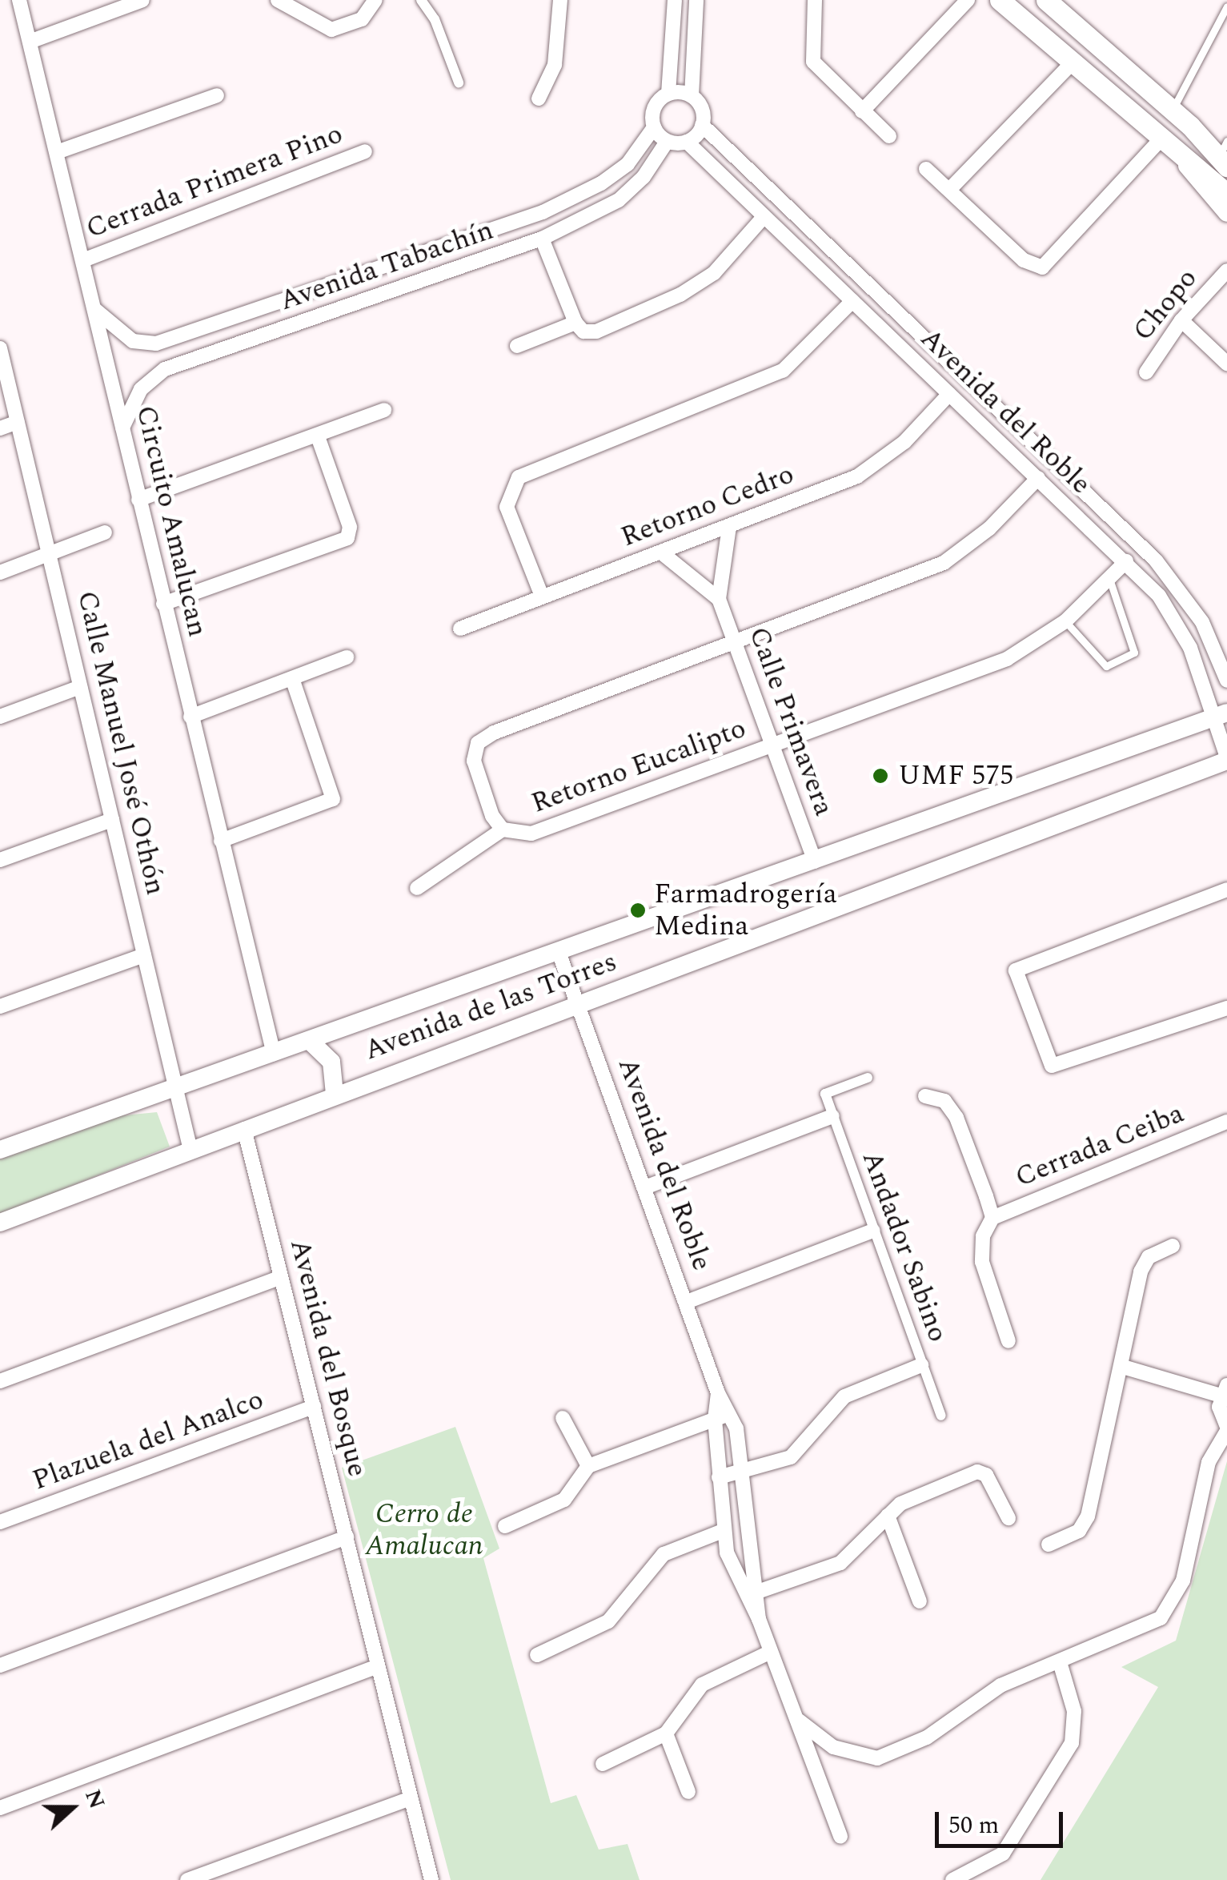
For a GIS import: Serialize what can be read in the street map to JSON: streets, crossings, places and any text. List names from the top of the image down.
{
  "streets": {
    "street": [
      "Cerrada Primera Pino",
      "Avenida Tabachín",
      "Chopo",
      "Avenida del Roble",
      "Retorno Cedro",
      "Circuito Amalucan",
      "Calle Primavera",
      "Calle Manuel José Othón",
      "Retorno Eucalipto",
      "Avenida de las Torres",
      "Cerrada Ceiba",
      "Andador Sabino",
      "Avenida del Bosque",
      "Plazuela del Analco"
    ]
  },
  "crossings": [
    ["Cerrada Primera Pino", "Circuito Amalucan"],
    ["Avenida Tabachín", "Avenida del Roble"],
    ["Avenida Tabachín", "Circuito Amalucan"],
    ["Avenida del Roble", "Retorno Cedro"],
    ["Avenida del Roble", "Retorno Eucalipto"],
    ["Avenida del Roble", "Avenida de las Torres"],
    ["Retorno Cedro", "Calle Primavera"],
    ["Circuito Amalucan", "Avenida de las Torres"],
    ["Calle Primavera", "Retorno Eucalipto"],
    ["Calle Primavera", "Avenida de las Torres"],
    ["Calle Manuel José Othón", "Avenida de las Torres"],
    ["Avenida de las Torres", "Avenida del Bosque"],
    ["Avenida del Bosque", "Plazuela del Analco"]
  ],
  "parks": ["Cerro de Amalucan"],
  "places": ["UMF 575", "Farmadrogería Medina"],
  "scale_bar": "50 m",
  "north": "right"
}
